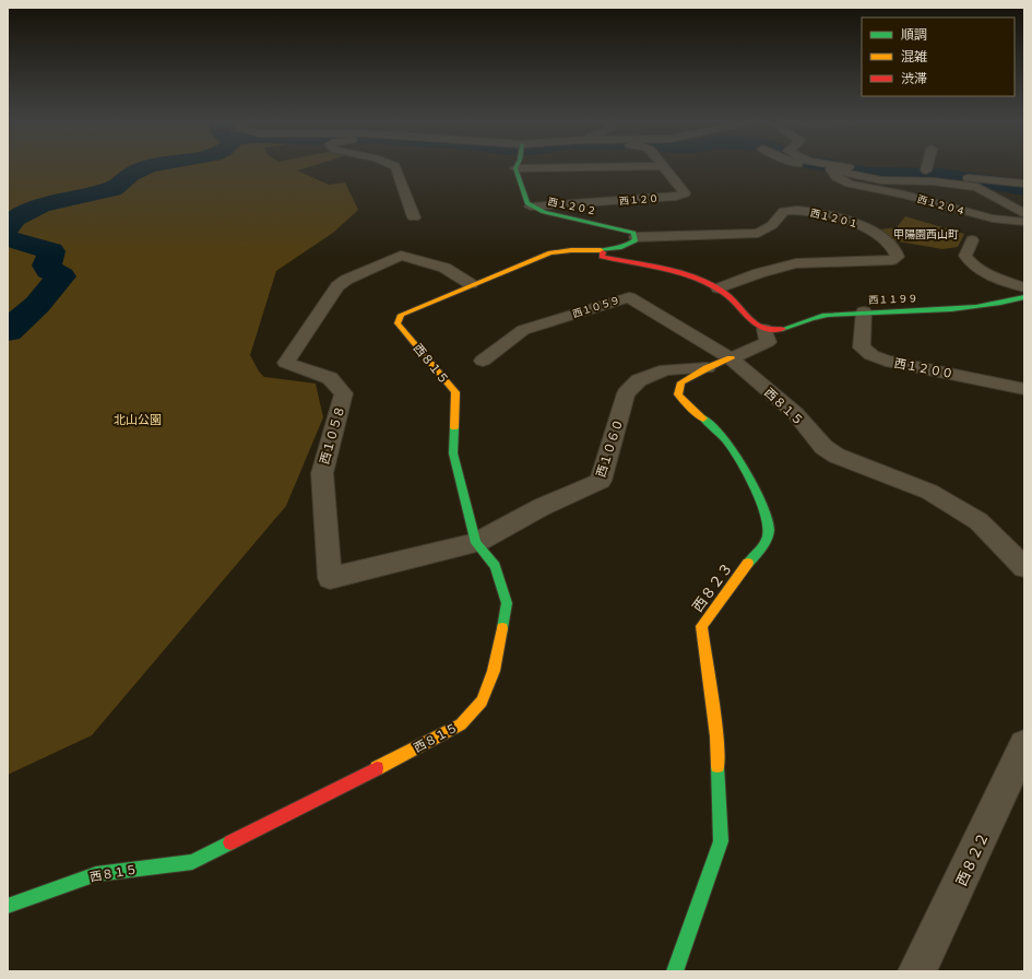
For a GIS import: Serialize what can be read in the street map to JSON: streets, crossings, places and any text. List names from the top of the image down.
{
  "streets": {
    "street": [
      "西１２０",
      "西１２０４",
      "西１２０２",
      "西１２０１",
      "西１１９９",
      "西１０５９",
      "西８１５",
      "西１２００",
      "西１０５８",
      "西１０６０",
      "西８２３",
      "西８２２"
    ]
  },
  "crossings": [
    ["西１２０", "西１２０２"],
    ["西１２０２", "西１２０１"],
    ["西１２０１", "西８１５"],
    ["西１１９９", "西８１５"],
    ["西１１９９", "西１２００"],
    ["西１０５９", "西８１５"],
    ["西１０５９", "西８２３"],
    ["西８１５", "西１０５８"],
    ["西８１５", "西１０６０"],
    ["西８１５", "西８２３"],
    ["西１０５８", "西１０６０"],
    ["西１０６０", "西８２３"]
  ],
  "districts": ["甲陽園西山町"],
  "parks": ["北山公園"],
  "legend": ["順調", "混雑", "渋滞"]
}
